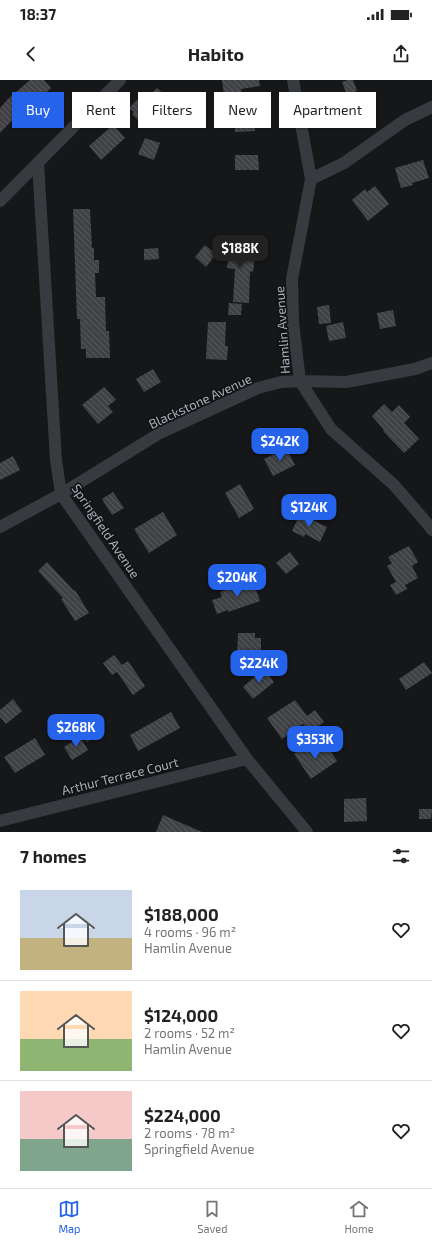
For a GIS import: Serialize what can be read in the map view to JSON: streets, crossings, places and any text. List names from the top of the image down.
{
  "streets": {
    "street": [
      "Hamlin Avenue",
      "Blackstone Avenue",
      "Springfield Avenue",
      "Arthur Terrace Court"
    ]
  },
  "crossings": [
    ["Hamlin Avenue", "Blackstone Avenue"],
    ["Blackstone Avenue", "Springfield Avenue"],
    ["Springfield Avenue", "Arthur Terrace Court"]
  ],
  "page": {
    "status": "18:37",
    "header": "Habito",
    "chip": [
      "Buy",
      "Rent",
      "Filters",
      "New",
      "Apartment"
    ],
    "price": [
      "$188K",
      "$242K",
      "$124K",
      "$204K",
      "$224K",
      "$268K",
      "$353K"
    ],
    "heading": "7 homes",
    "list": [
      {
        "name": "$188,000",
        "note": "4 rooms · 96 m² · Hamlin Avenue"
      },
      {
        "name": "$124,000",
        "note": "2 rooms · 52 m² · Hamlin Avenue"
      },
      {
        "name": "$224,000",
        "note": "2 rooms · 78 m² · Springfield Avenue"
      }
    ],
    "tabs": ["Map", "Saved", "Home"]
  }
}
